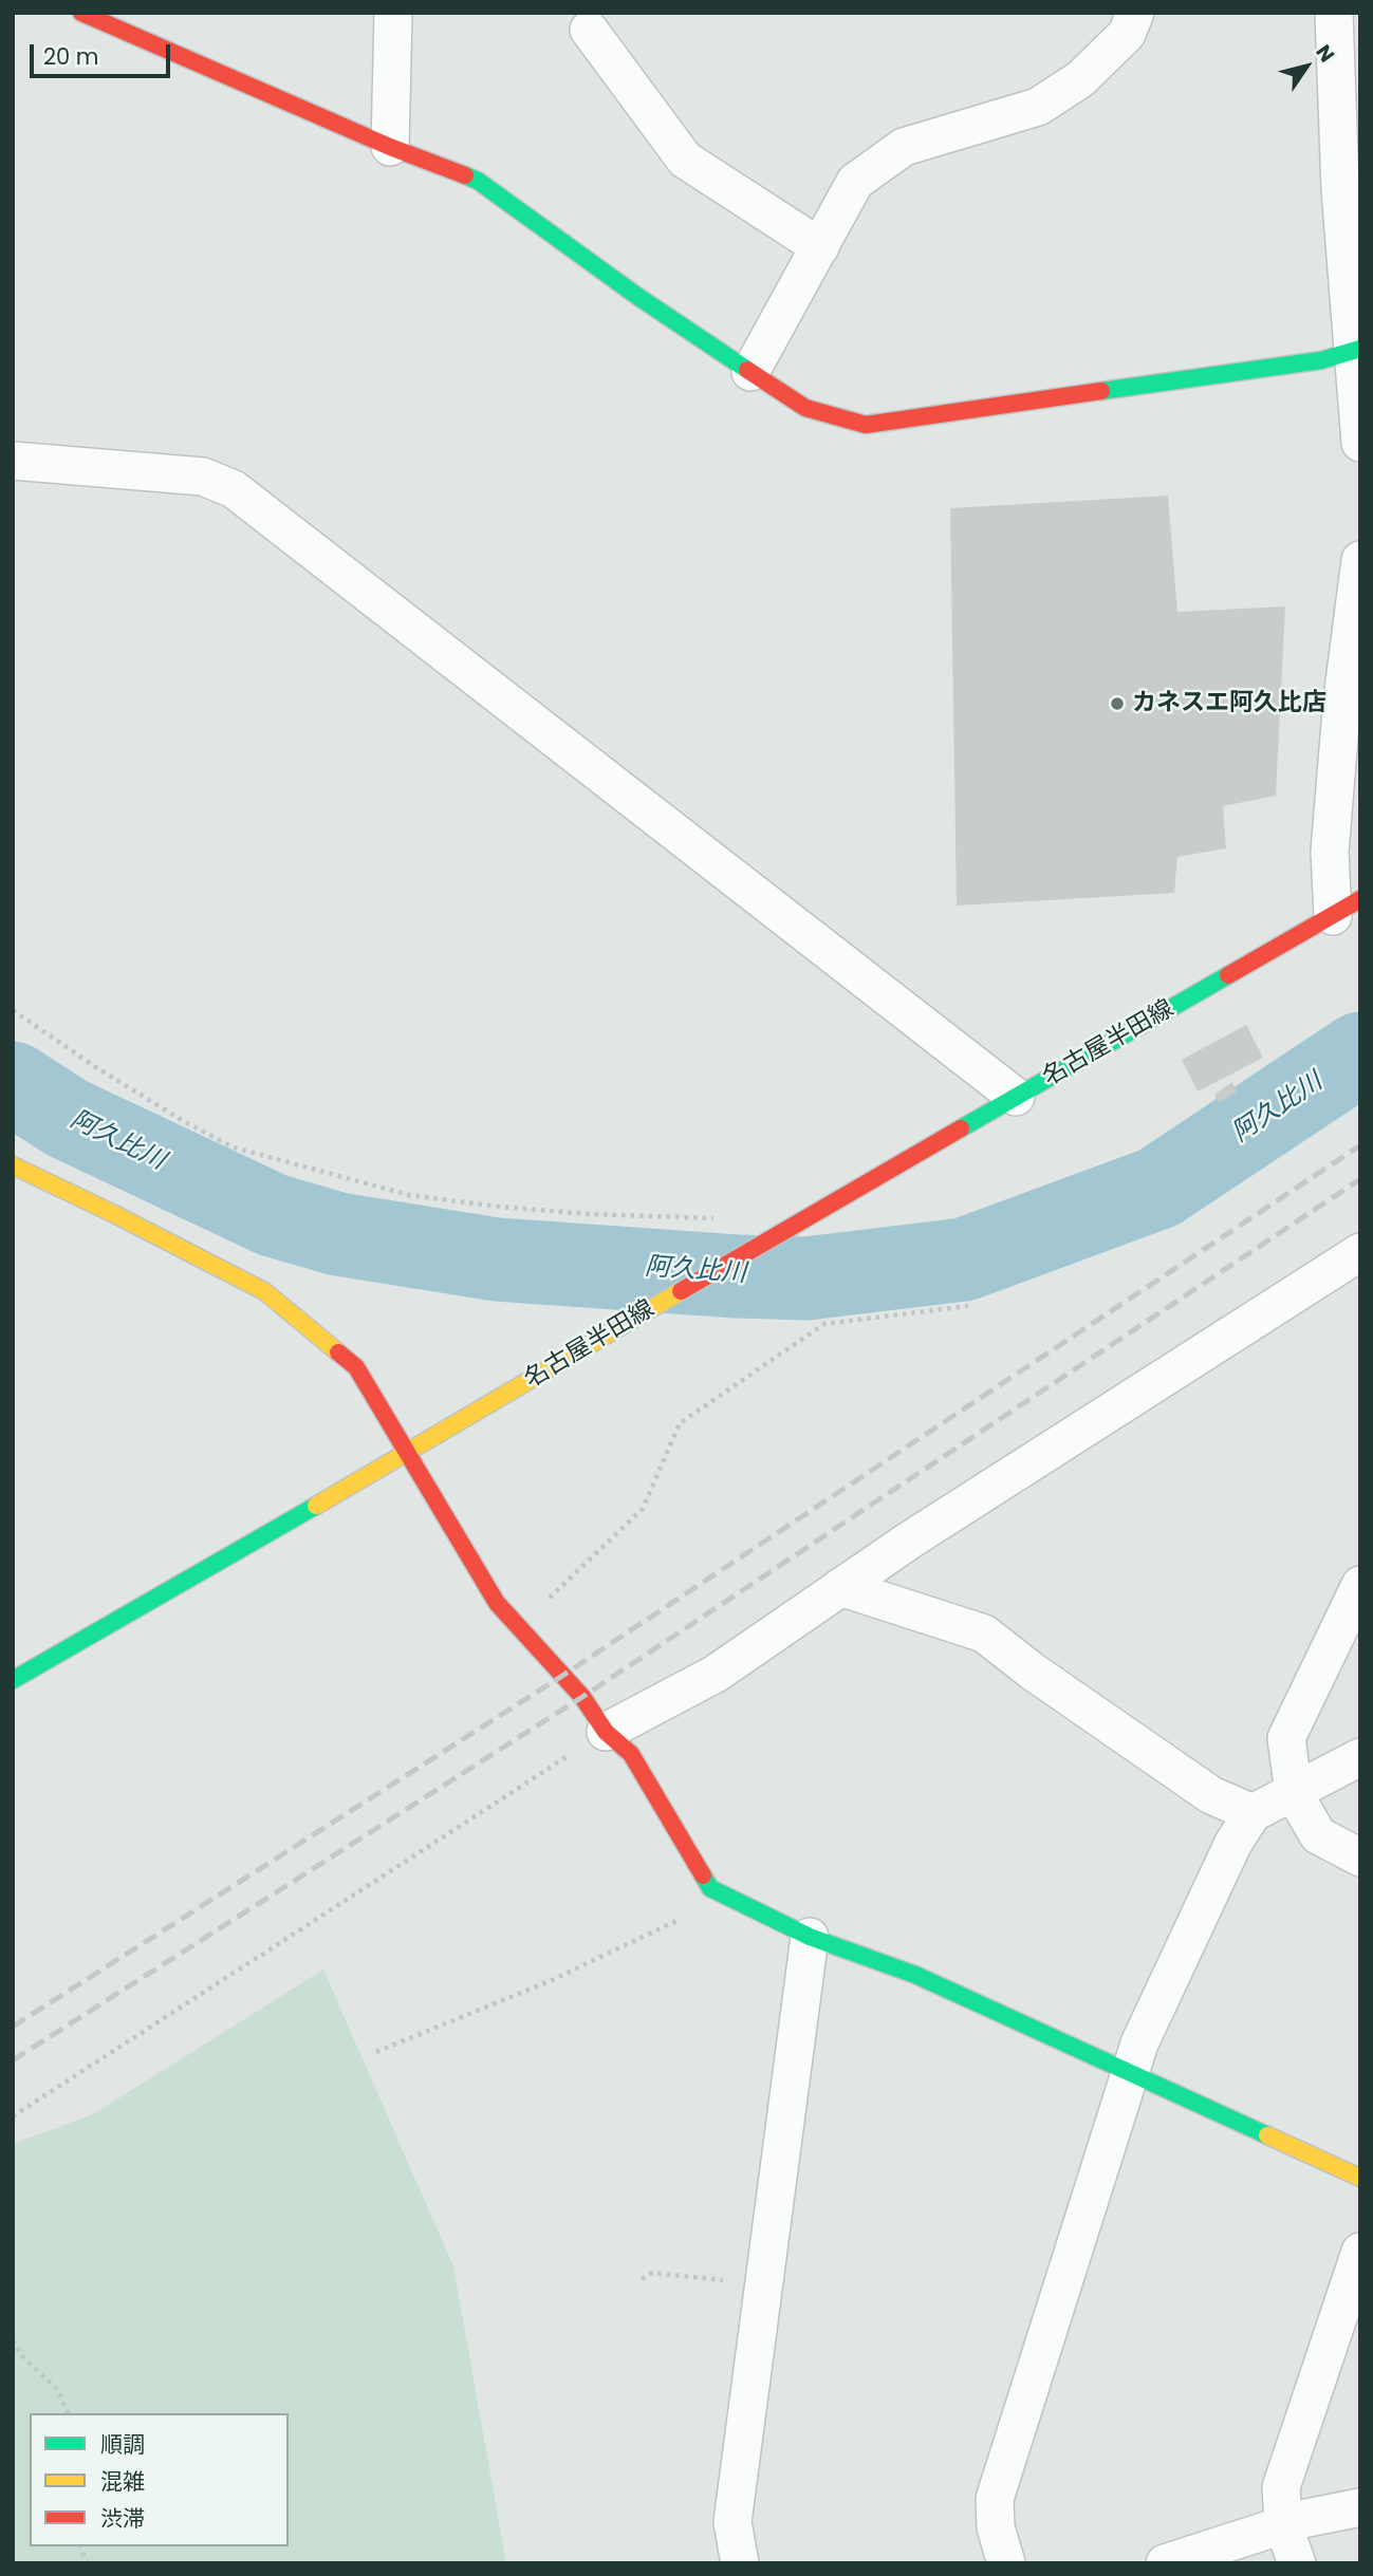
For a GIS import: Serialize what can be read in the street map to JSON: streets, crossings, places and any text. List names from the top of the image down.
{
  "streets": {
    "street": ["名古屋半田線"]
  },
  "water": ["阿久比川"],
  "places": ["カネスエ阿久比店"],
  "legend": ["順調", "混雑", "渋滞"],
  "scale_bar": "20 m",
  "north": "top right"
}
